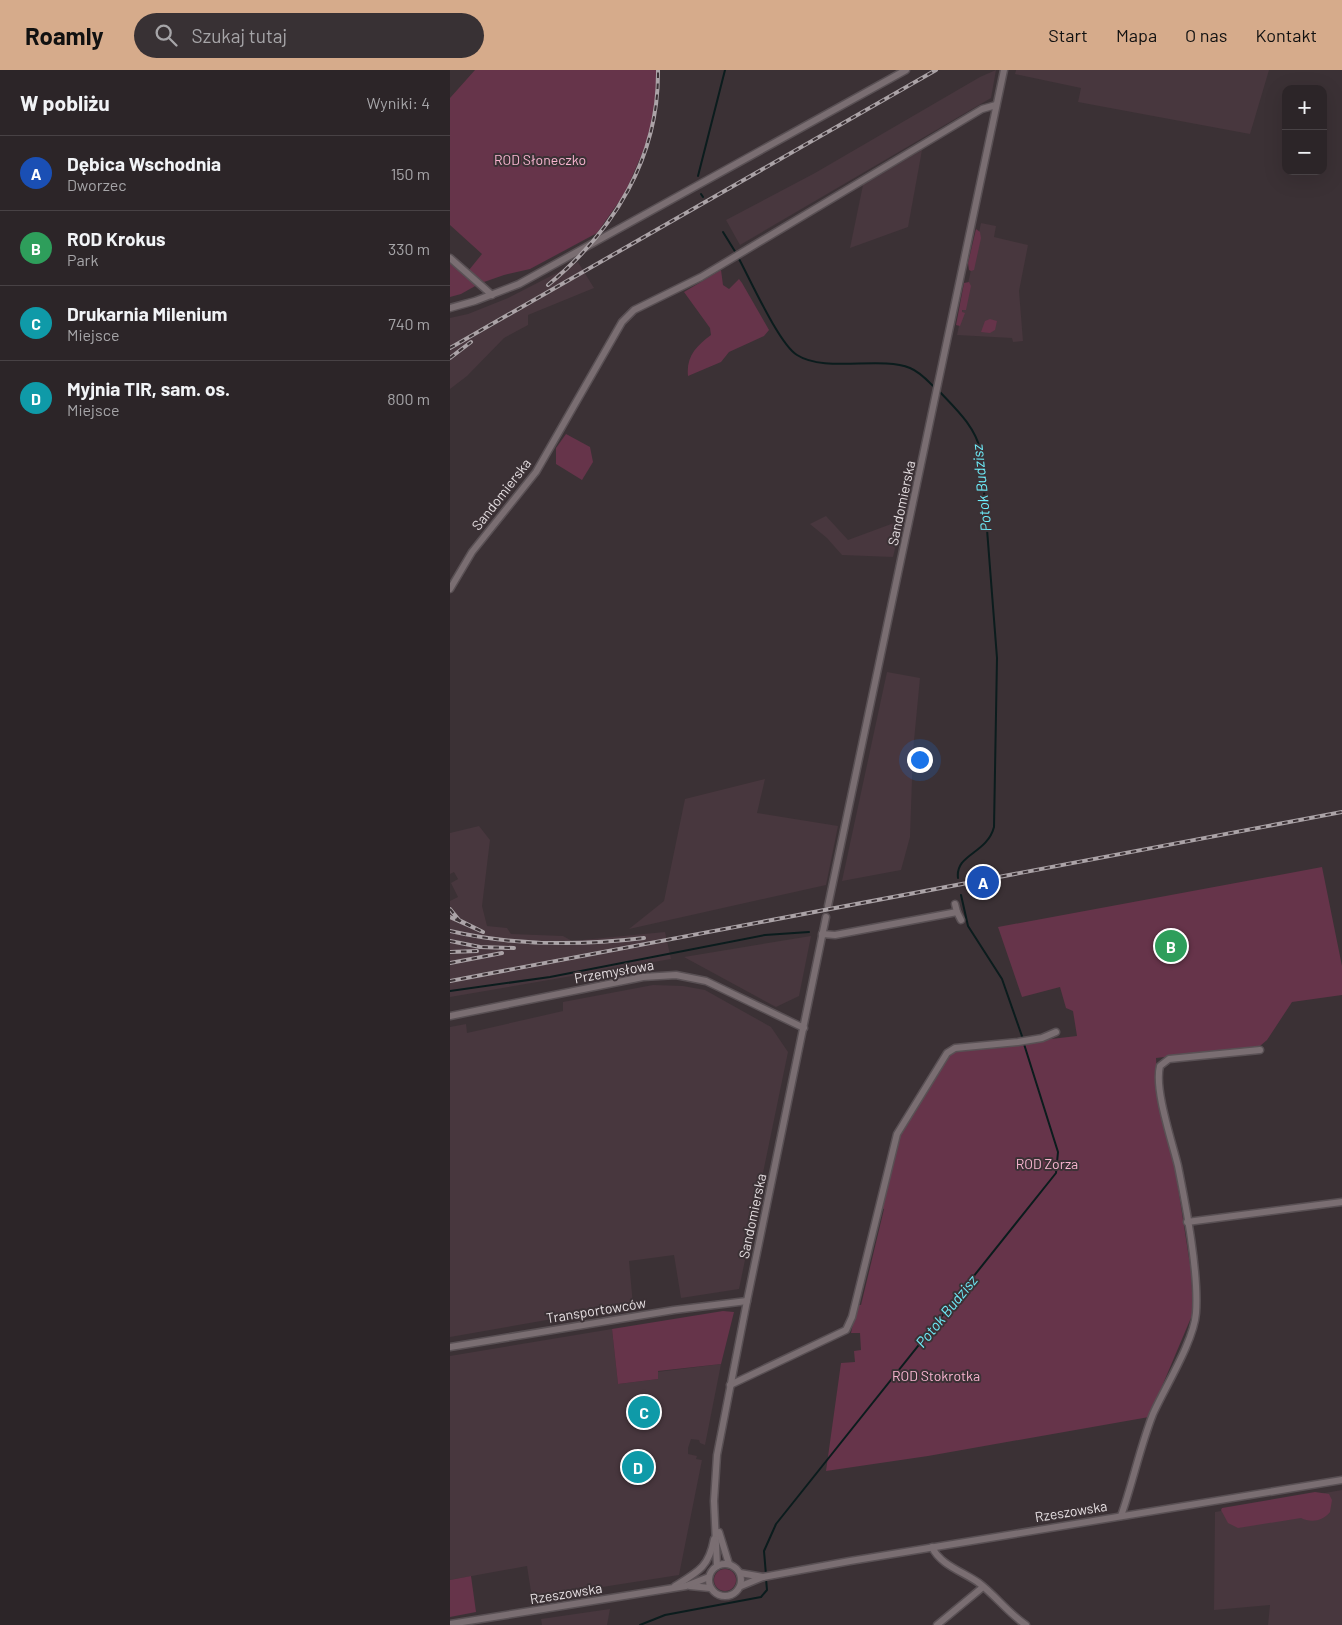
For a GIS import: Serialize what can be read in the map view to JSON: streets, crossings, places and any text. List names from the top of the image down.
{
  "streets": {
    "street": [
      "Sandomierska",
      "Przemysłowa",
      "Transportowców",
      "Rzeszowska"
    ]
  },
  "crossings": [
    ["Sandomierska", "Przemysłowa"],
    ["Sandomierska", "Transportowców"]
  ],
  "water": ["Potok Budzisz"],
  "parks": ["ROD Słoneczko", "ROD Zorza", "ROD Stokrotka"],
  "page": {
    "header": "Roamly",
    "search": "Szukaj tutaj",
    "nav": [
      "Start",
      "Mapa",
      "O nas",
      "Kontakt"
    ],
    "heading": ["W pobliżu", "Wyniki: 4"],
    "map_buttons": ["+", "−"],
    "list": [
      {
        "mark": "A",
        "name": "Dębica Wschodnia",
        "note": "Dworzec",
        "value": "150 m"
      },
      {
        "mark": "B",
        "name": "ROD Krokus",
        "note": "Park",
        "value": "330 m"
      },
      {
        "mark": "C",
        "name": "Drukarnia Milenium",
        "note": "Miejsce",
        "value": "740 m"
      },
      {
        "mark": "D",
        "name": "Myjnia TIR, sam. os.",
        "note": "Miejsce",
        "value": "800 m"
      }
    ],
    "pins": [
      "A",
      "B",
      "C",
      "D"
    ]
  }
}
